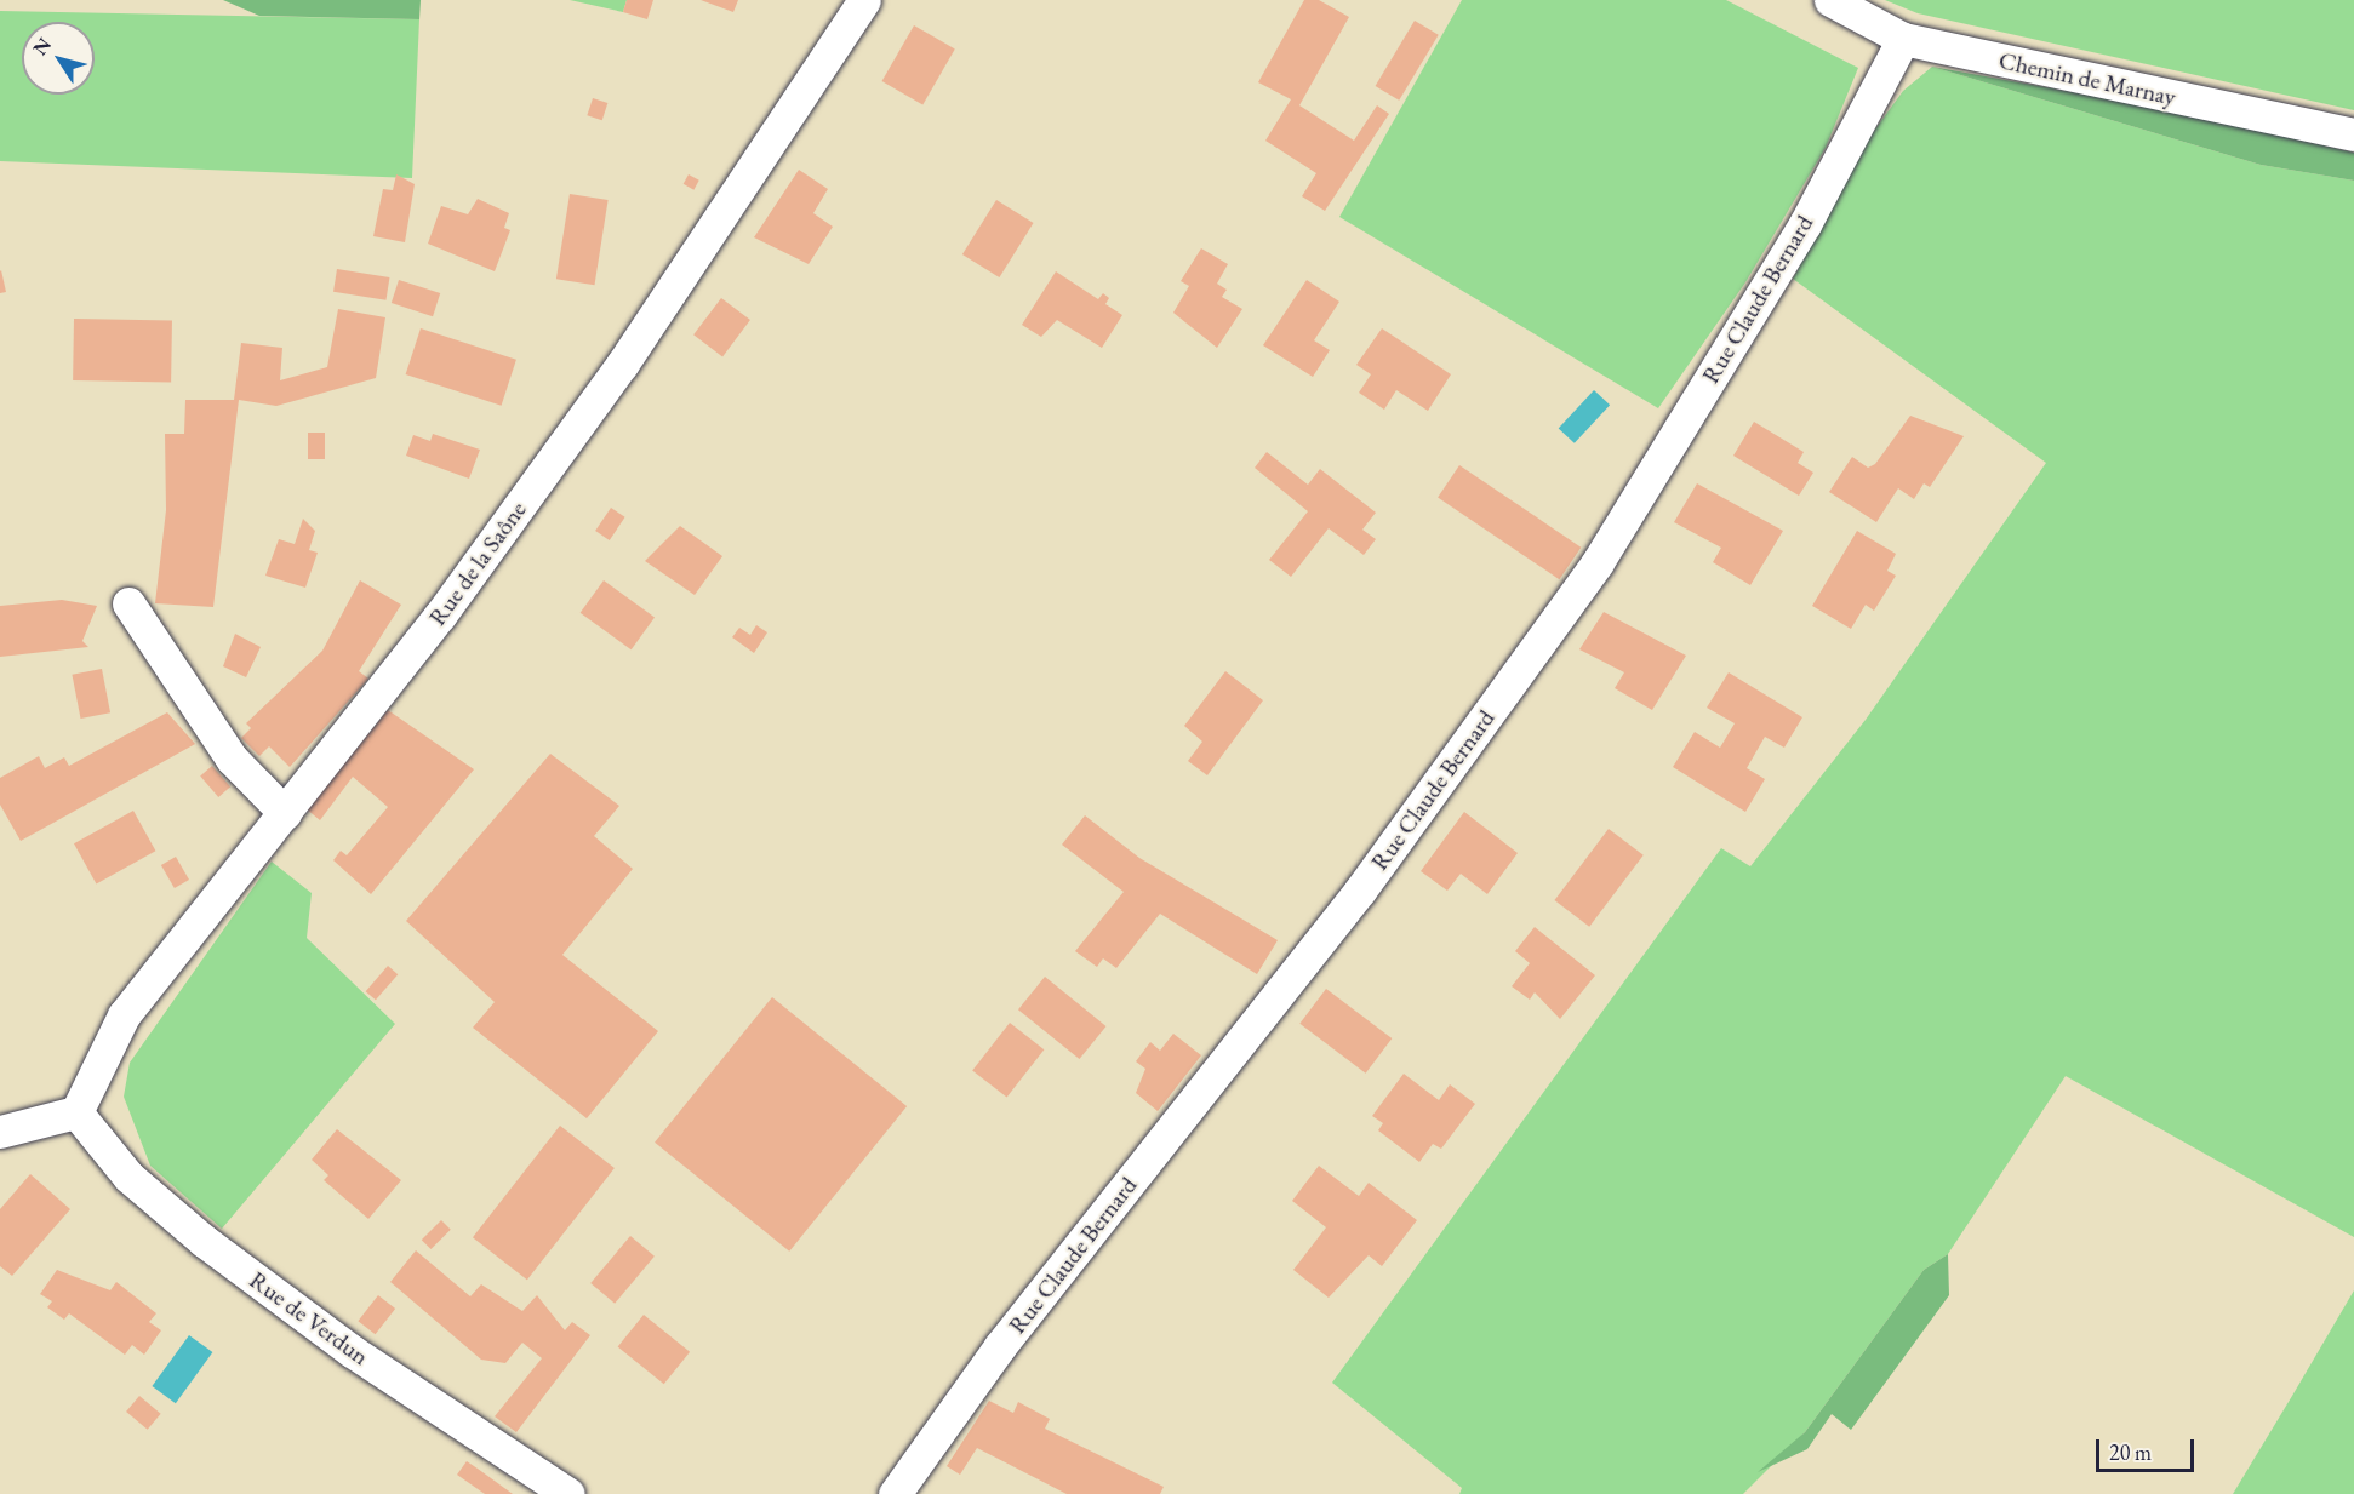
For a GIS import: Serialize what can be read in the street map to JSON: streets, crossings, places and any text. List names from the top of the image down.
{
  "streets": {
    "street": [
      "Chemin de Marnay",
      "Rue Claude Bernard",
      "Rue de la Saône",
      "Rue de Verdun"
    ]
  },
  "crossings": [
    ["Chemin de Marnay", "Rue Claude Bernard"],
    ["Rue de la Saône", "Rue de Verdun"]
  ],
  "scale_bar": "20 m",
  "north": "top left"
}
